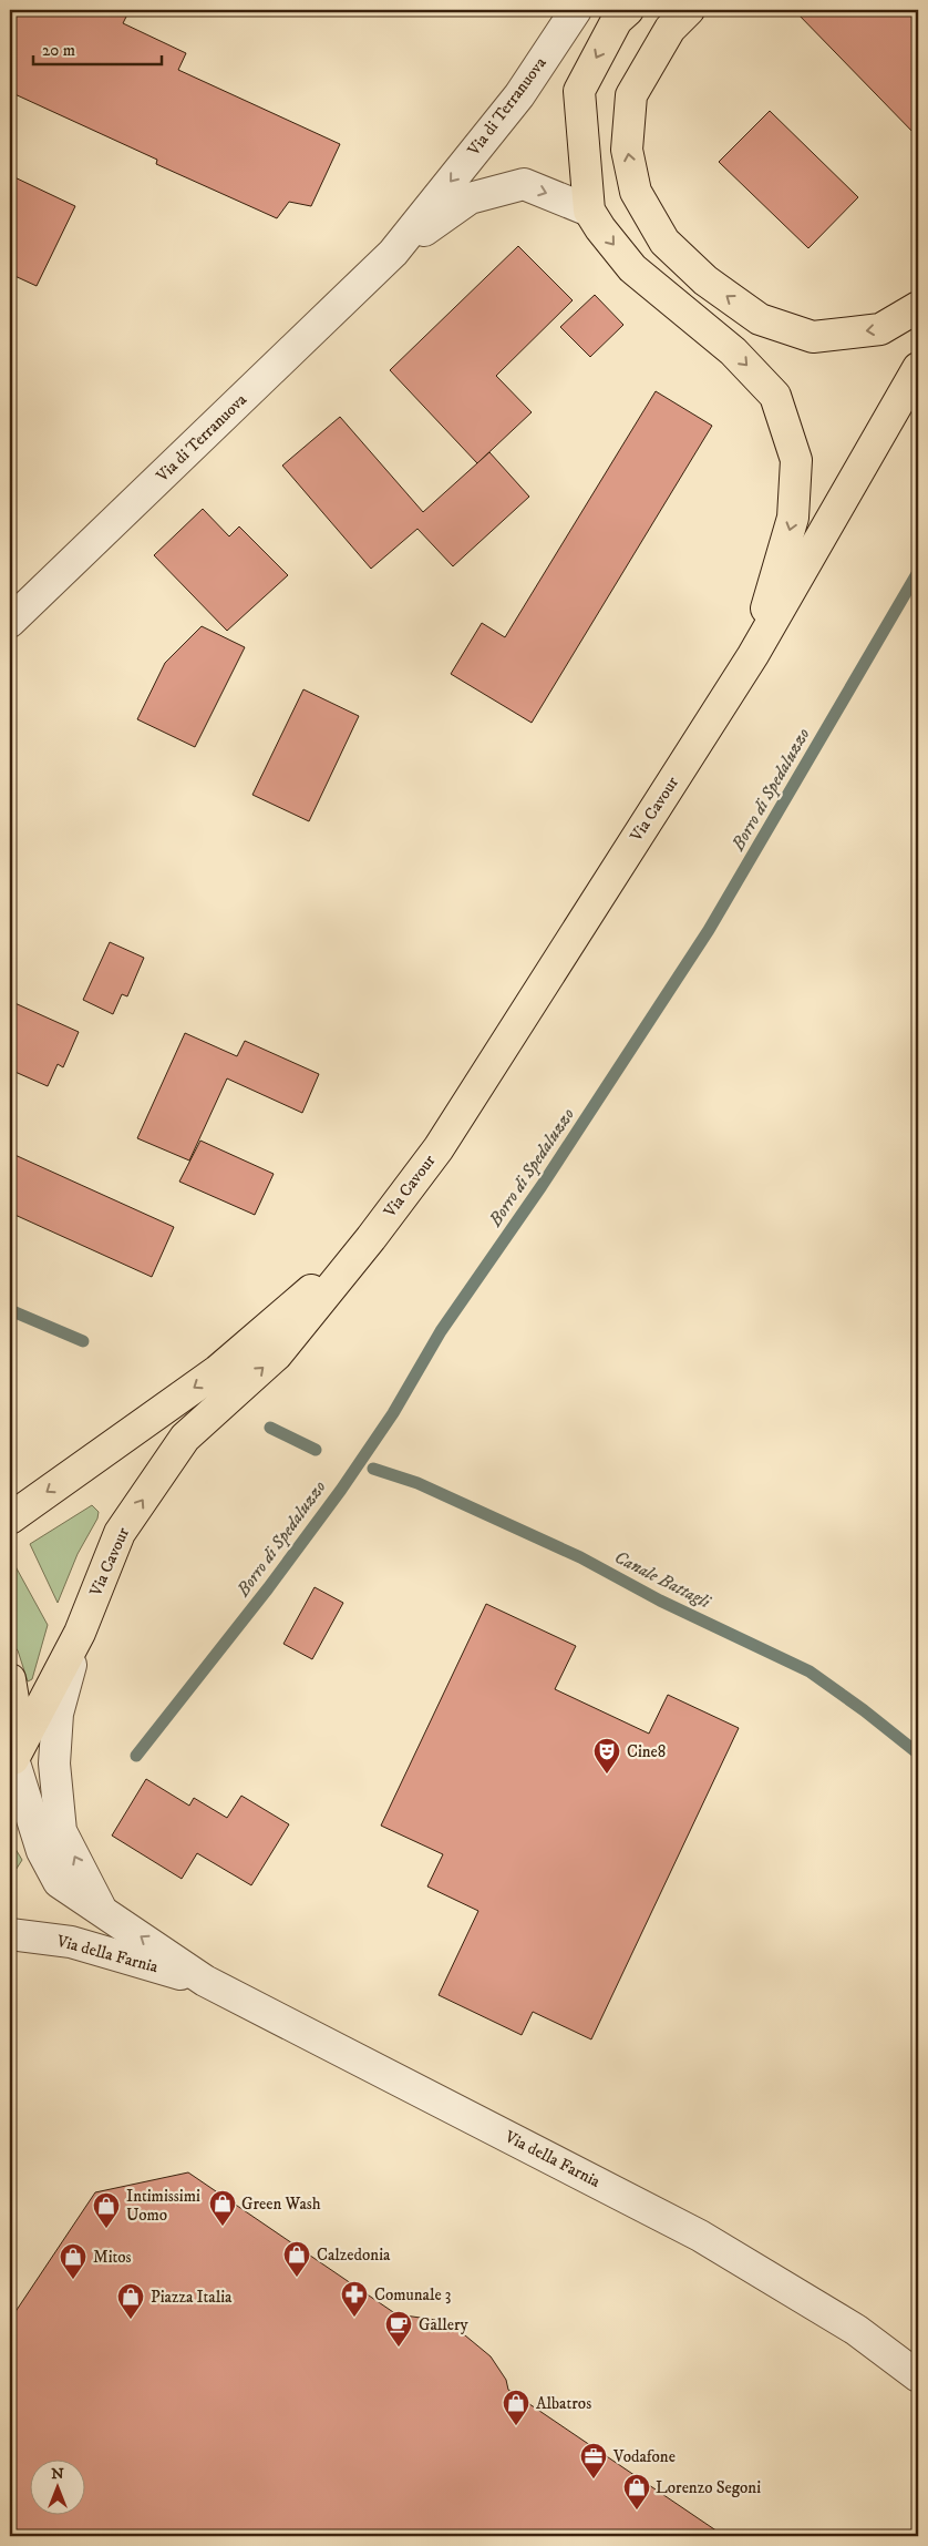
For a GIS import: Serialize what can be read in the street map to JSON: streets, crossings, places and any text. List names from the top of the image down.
{
  "streets": {
    "main road": ["Via Cavour"],
    "street": ["Via di Terranuova", "Via della Farnia"]
  },
  "crossings": [
    ["Via Cavour", "Via della Farnia"]
  ],
  "water": ["Borro di Spedaluzzo", "Canale Battagli"],
  "places": {
    "theatre": ["Cine8"],
    "shop": [
      "Green Wash",
      "Intimissimi Uomo",
      "Calzedonia",
      "Mitos",
      "Piazza Italia",
      "Albatros",
      "Lorenzo Segoni"
    ],
    "pharmacy": ["Comunale 3"],
    "cafe": ["Gallery"],
    "office": ["Vodafone"]
  },
  "scale_bar": "20 m",
  "north": "top"
}
